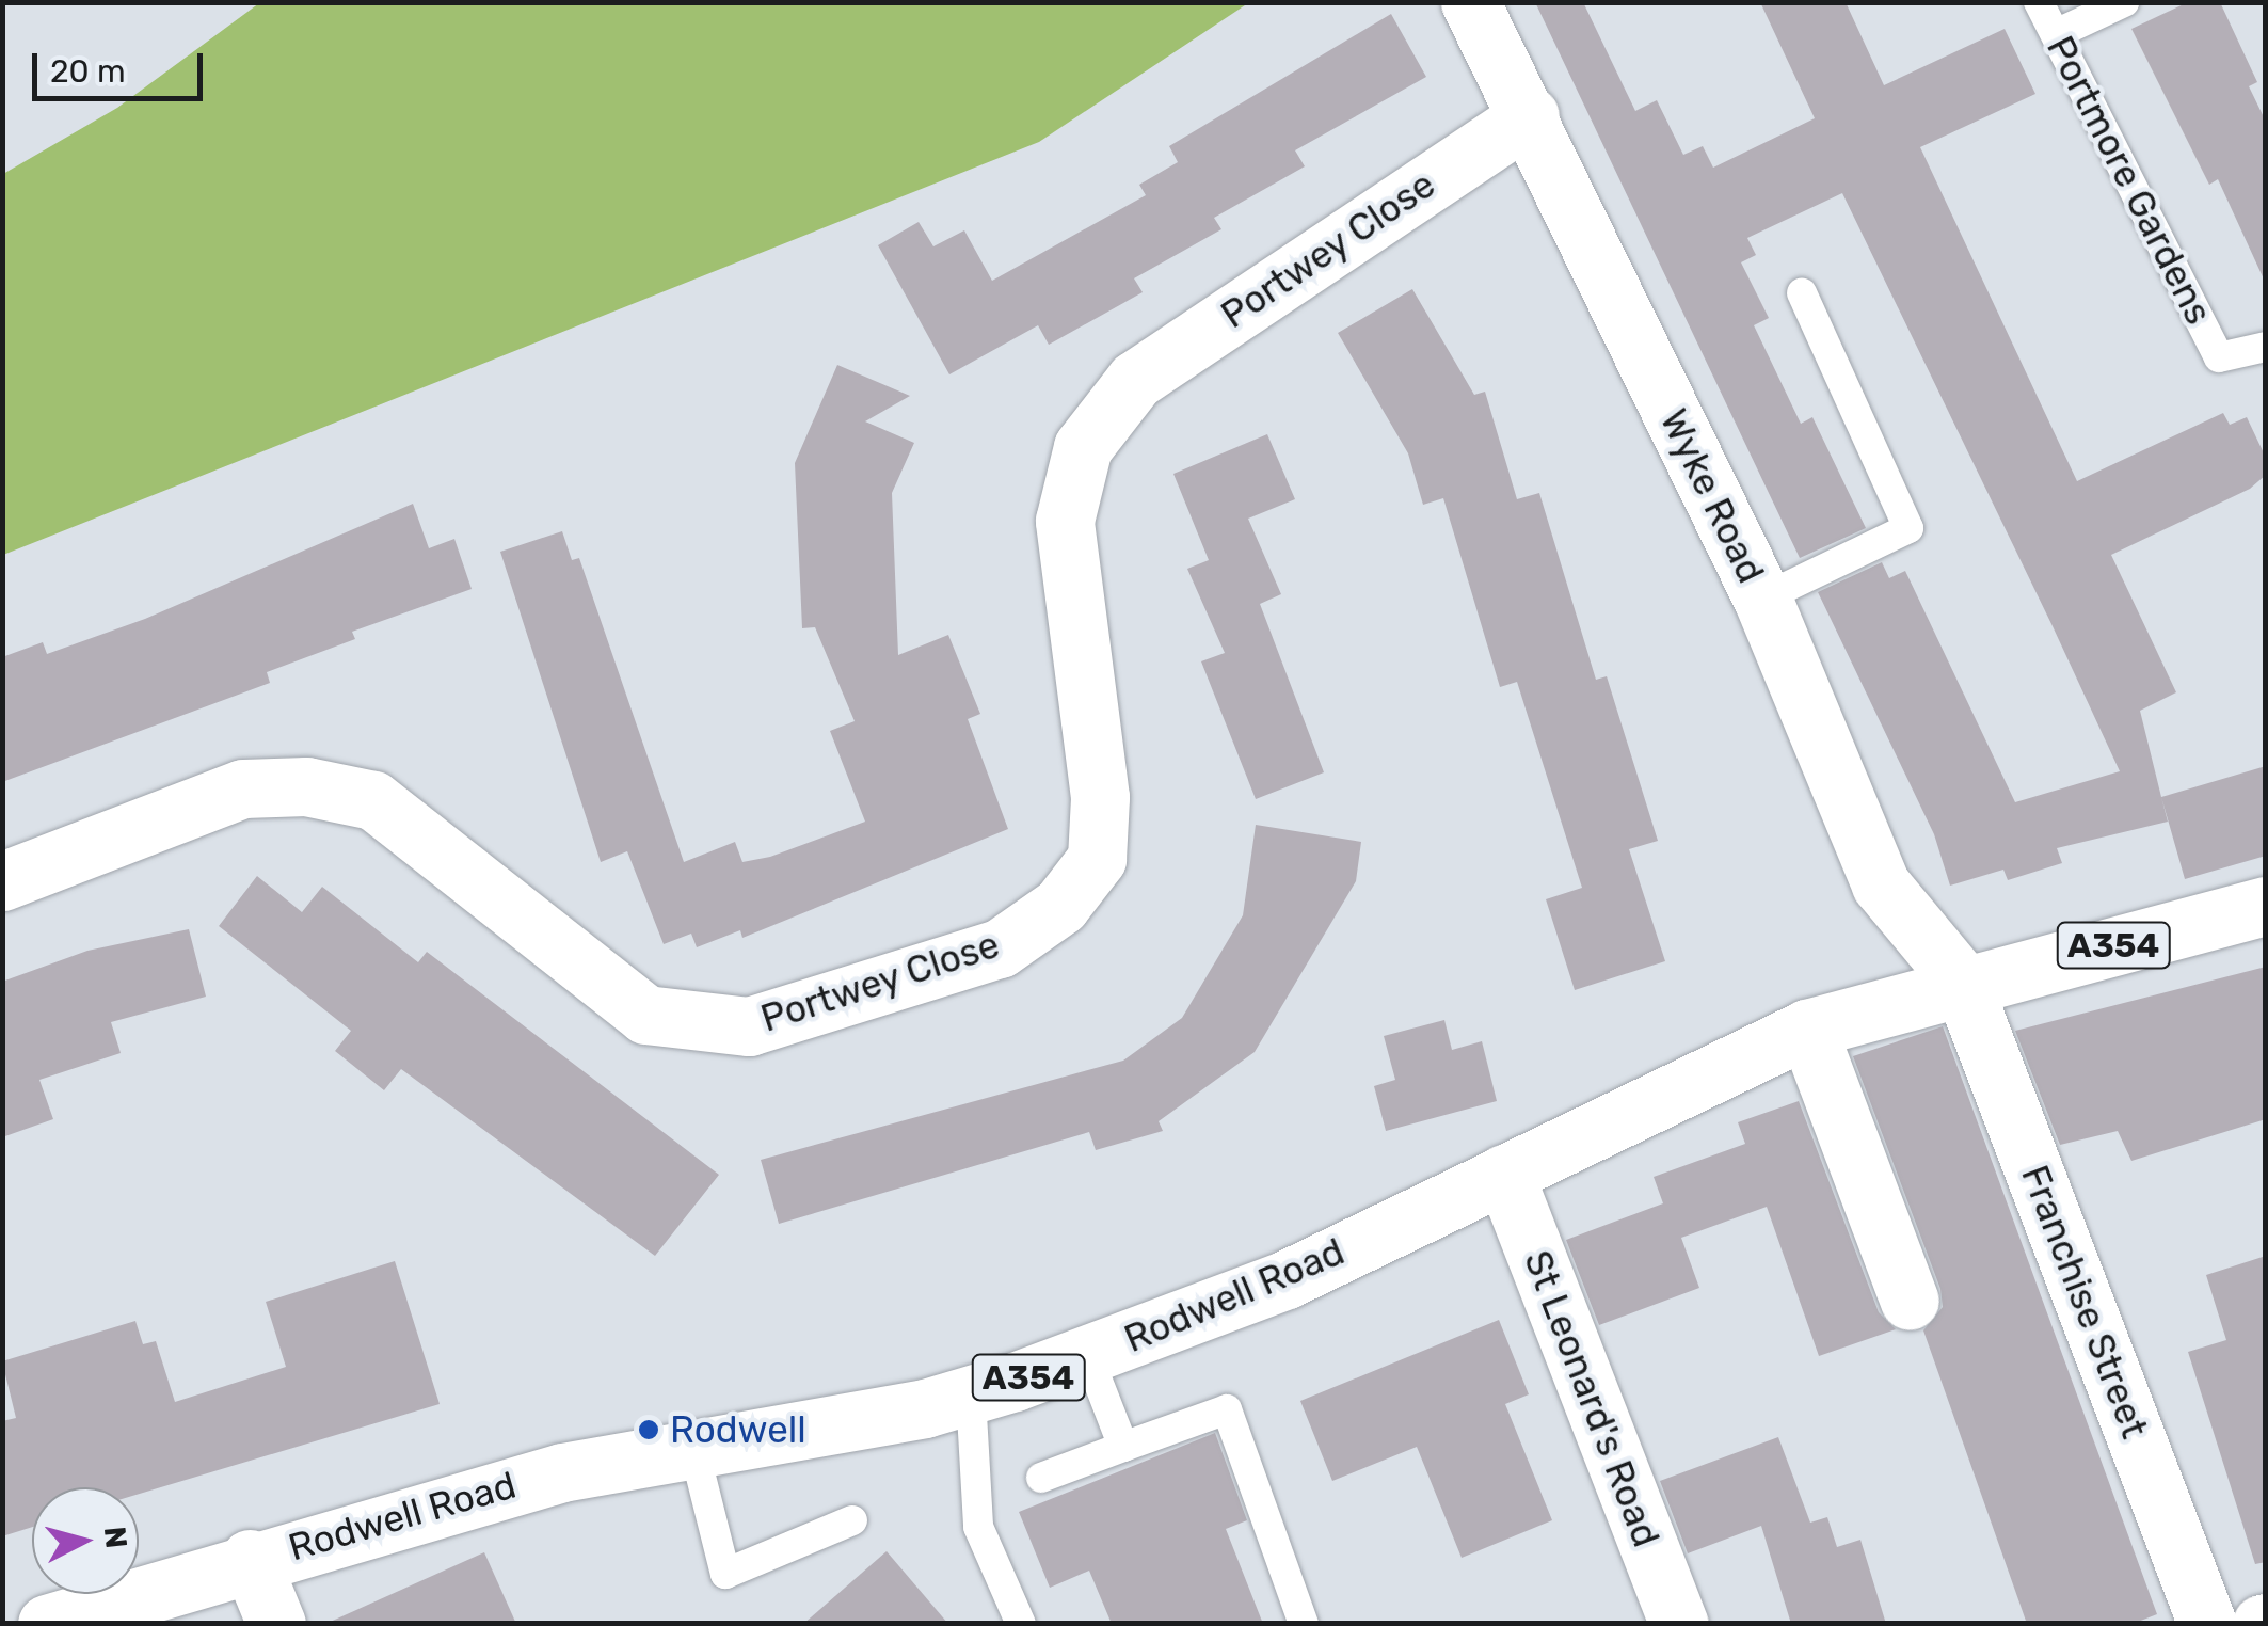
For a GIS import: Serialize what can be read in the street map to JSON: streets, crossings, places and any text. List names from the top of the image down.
{
  "streets": {
    "main road": [
      "Portwey Close",
      "Wyke Road",
      "A354",
      "Rodwell Road",
      "Franchise Street",
      "St Leonard's Road"
    ],
    "lane": ["Portmore Gardens"]
  },
  "crossings": [
    ["Portwey Close", "Wyke Road"],
    ["Wyke Road", "Rodwell Road"],
    ["Wyke Road", "Franchise Street"],
    ["Rodwell Road", "Franchise Street"],
    ["Rodwell Road", "St Leonard's Road"]
  ],
  "places": ["Rodwell"],
  "scale_bar": "20 m",
  "north": "right"
}
